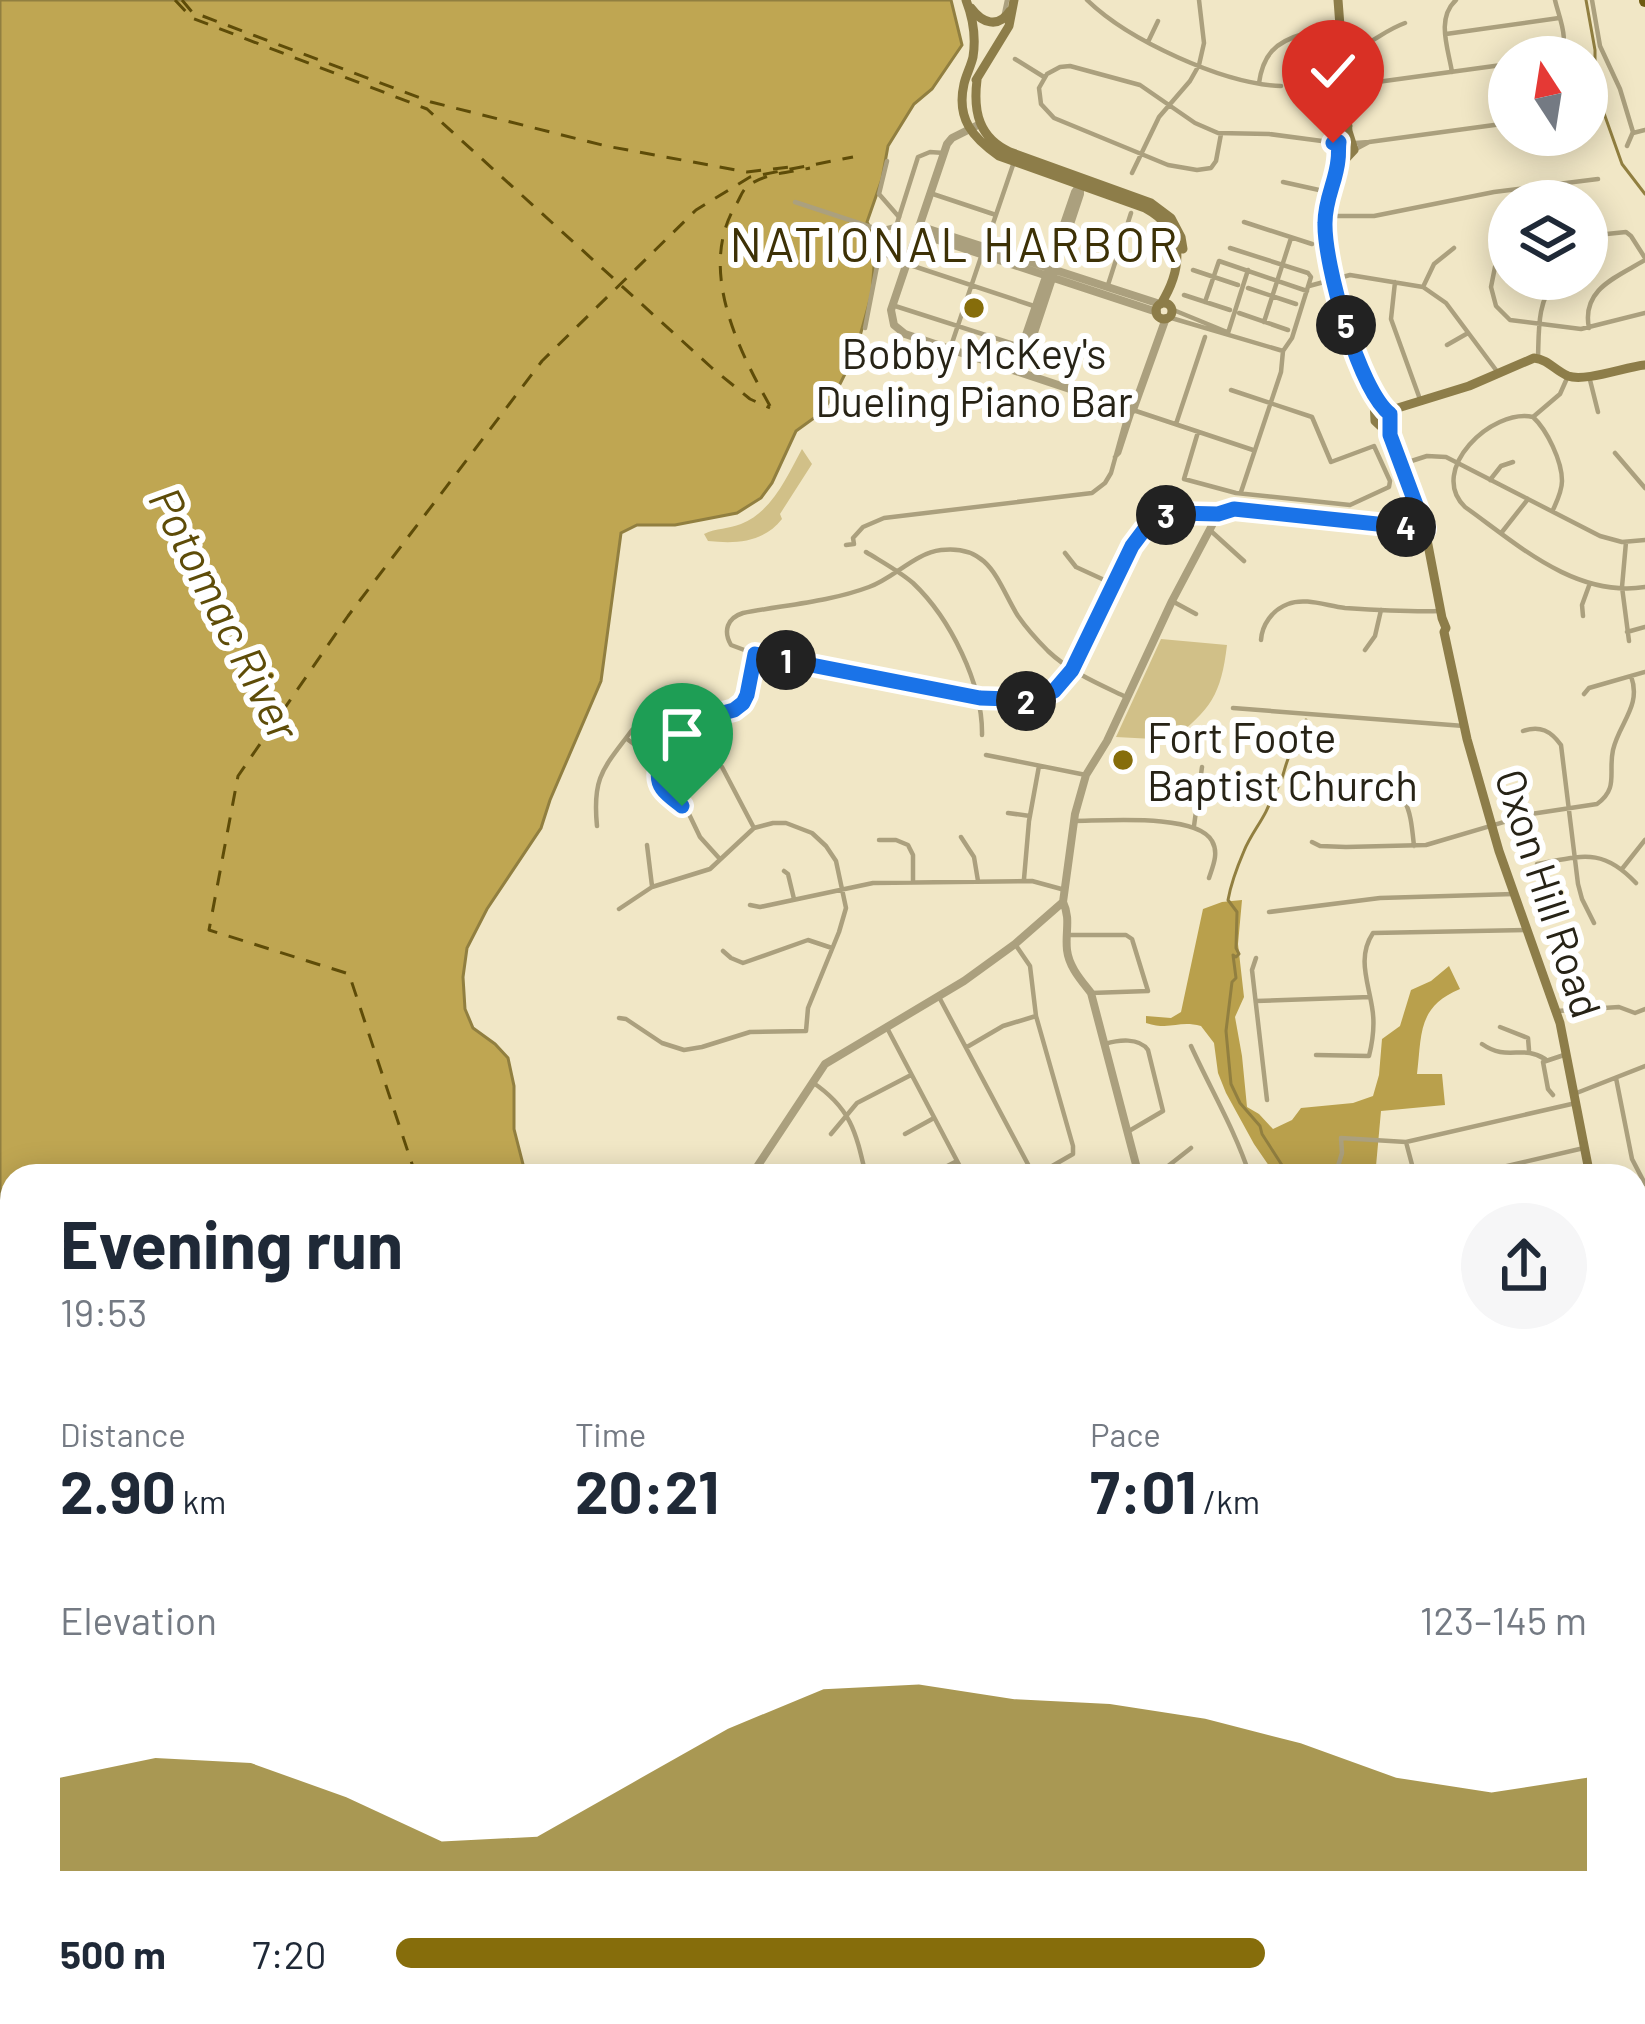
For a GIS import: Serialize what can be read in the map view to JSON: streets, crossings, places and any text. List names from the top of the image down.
{
  "streets": {
    "main road": ["Oxon Hill Road"]
  },
  "districts": ["NATIONAL HARBOR"],
  "water": ["Potomac River"],
  "places": ["Bobby McKey's Dueling Piano Bar", "Fort Foote Baptist Church"],
  "north": "top",
  "page": {
    "pins": [
      "5",
      "3",
      "4",
      "1",
      "2"
    ],
    "heading": ["Evening run", "19:53"],
    "stats": [
      ["Distance", "2.90 km"],
      ["Time", "20:21"],
      ["Pace", "7:01 /km"]
    ],
    "chart": ["Elevation", "123–145 m"],
    "list": [
      {
        "name": "500 m",
        "note": "7:20"
      }
    ]
  }
}
